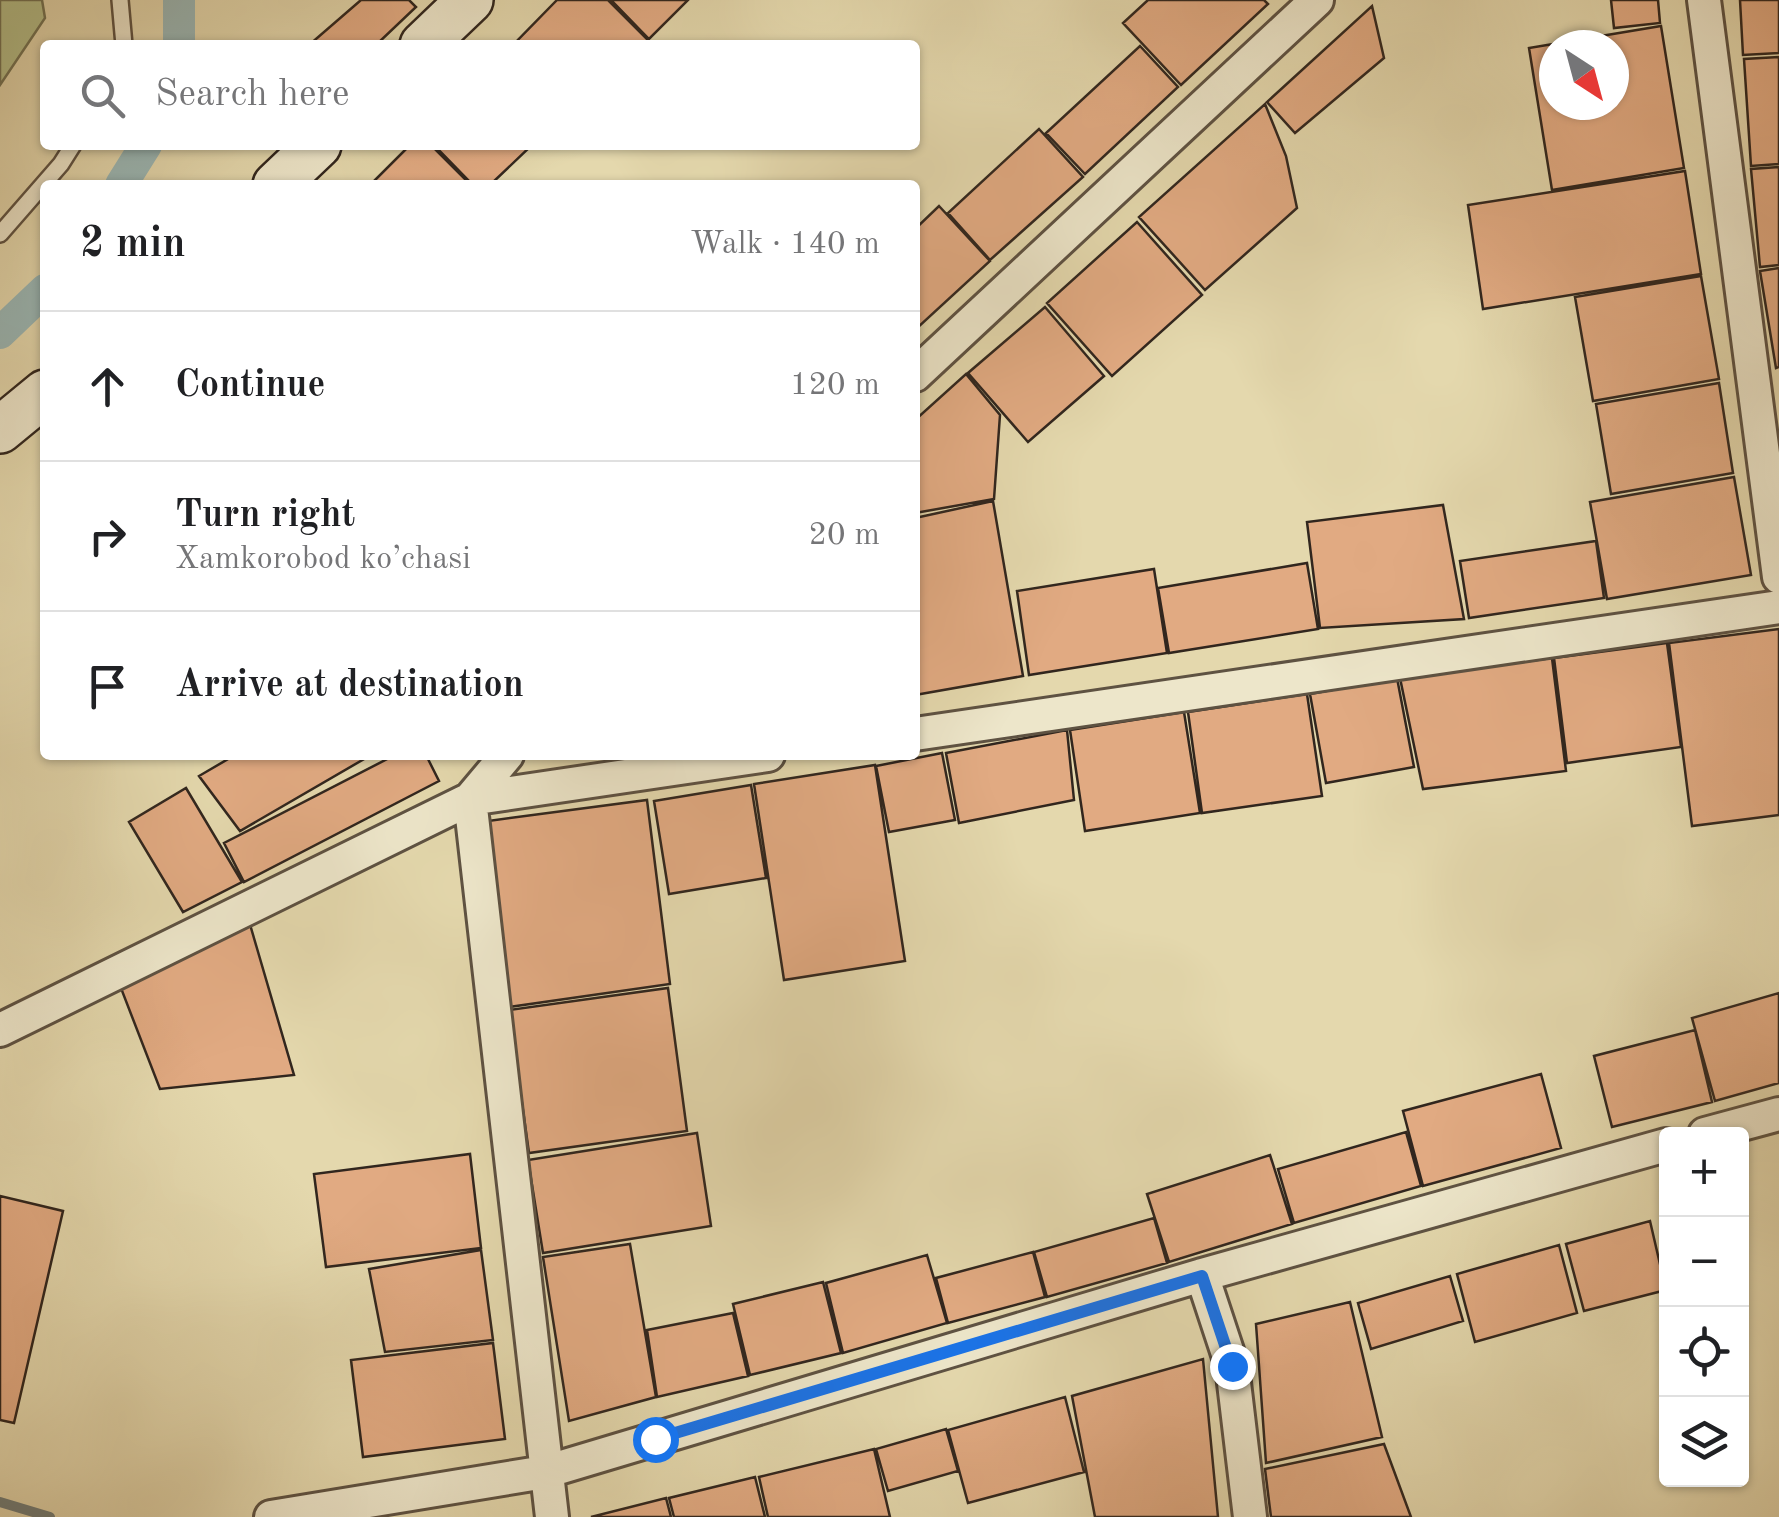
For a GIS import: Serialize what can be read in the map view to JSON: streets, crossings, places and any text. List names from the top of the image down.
{
  "north": "bottom right",
  "page": {
    "search": "Search here",
    "heading": ["2 min", "Walk · 140 m"],
    "list": [
      ["Continue", "120 m"],
      ["Turn right", "Xamkorobod ko’chasi", "20 m"],
      "Arrive at destination"
    ],
    "map_buttons": ["+", "−"]
  }
}
